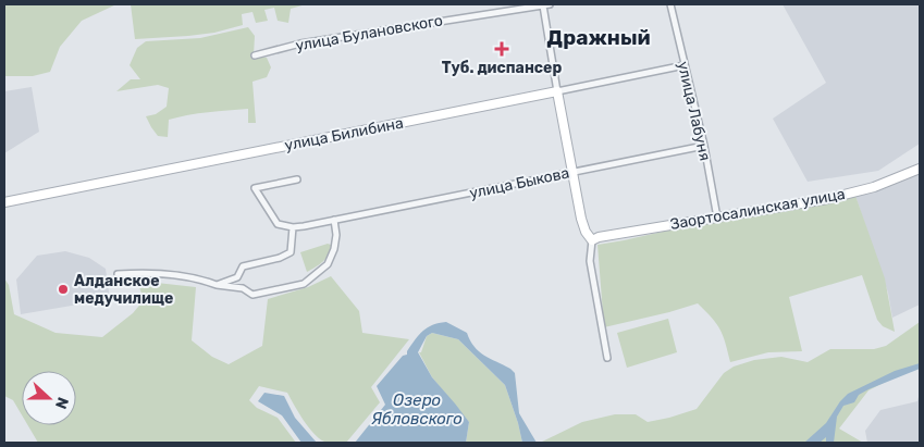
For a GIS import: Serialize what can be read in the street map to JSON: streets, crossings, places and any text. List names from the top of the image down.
{
  "streets": {
    "street": [
      "улица Булановского",
      "улица Лабуня",
      "улица Билибина",
      "улица Быкова",
      "Заортосалинская улица"
    ]
  },
  "crossings": [
    ["улица Лабуня", "улица Билибина"],
    ["улица Лабуня", "улица Быкова"],
    ["улица Лабуня", "Заортосалинская улица"]
  ],
  "districts": ["Дражный"],
  "water": ["Озеро Ябловского"],
  "places": {
    "health": ["Туб. диспансер"],
    "other": ["Алданское медучилище"]
  },
  "north": "right"
}
